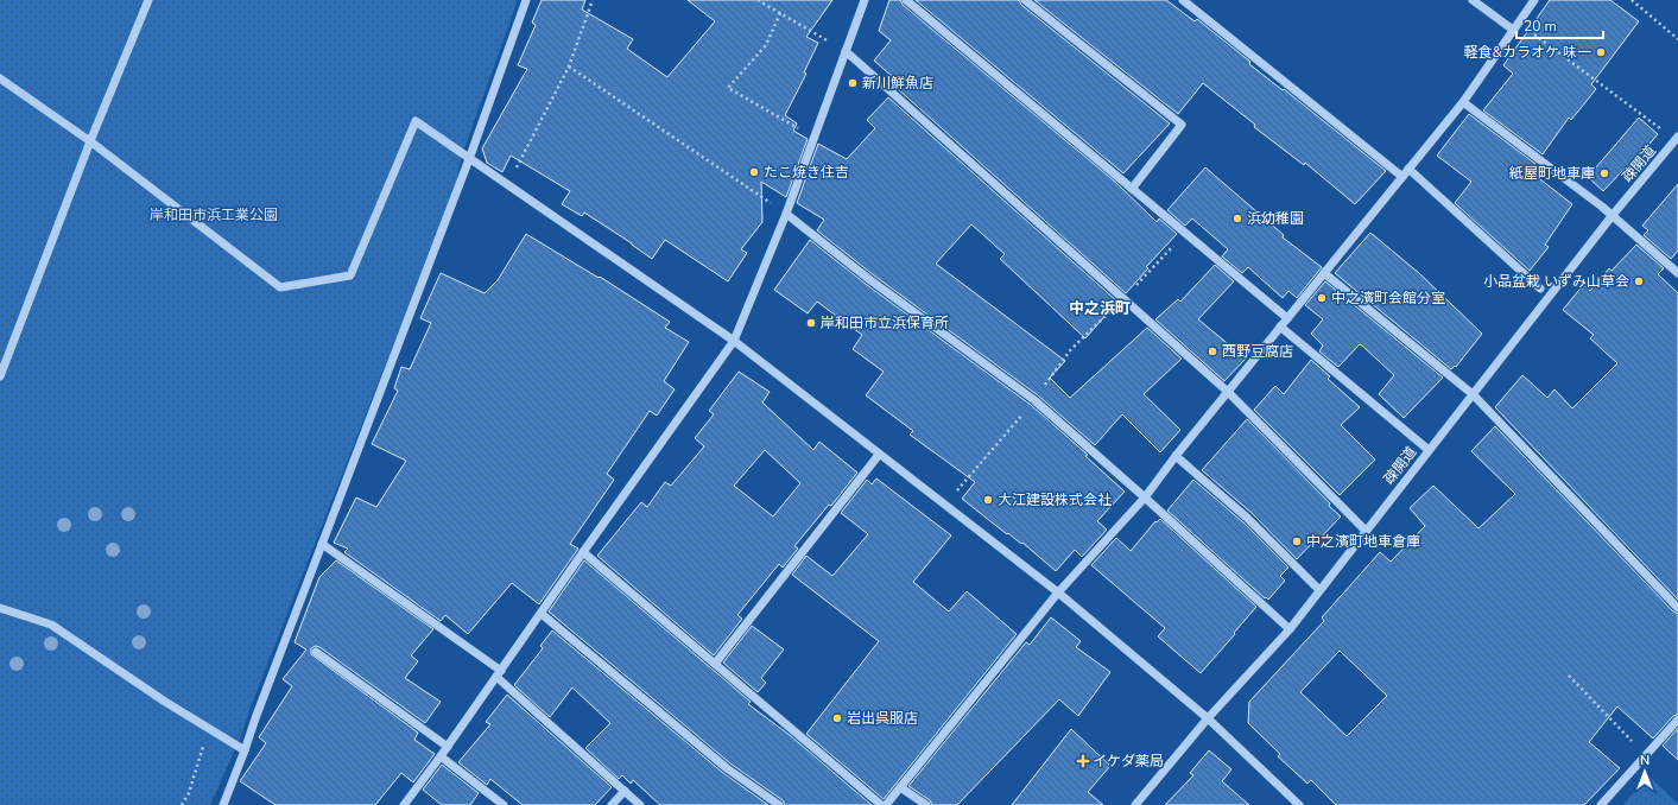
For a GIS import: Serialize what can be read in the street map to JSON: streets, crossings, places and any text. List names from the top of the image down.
{
  "streets": {
    "street": ["疎開道"]
  },
  "districts": ["中之浜町"],
  "parks": ["岸和田市浜工業公園"],
  "places": {
    "other": [
      "軽食&カラオケ 味一",
      "新川鮮魚店",
      "たこ焼き住吉",
      "紙屋町地車庫",
      "浜幼稚園",
      "小品盆栽 いずみ山草会",
      "中之濱町会館分室",
      "岸和田市立浜保育所",
      "西野豆腐店",
      "大江建設株式会社",
      "中之濱町地車倉庫",
      "岩出呉服店"
    ],
    "health": ["イケダ薬局"]
  },
  "scale_bar": "20 m",
  "north": "top"
}
